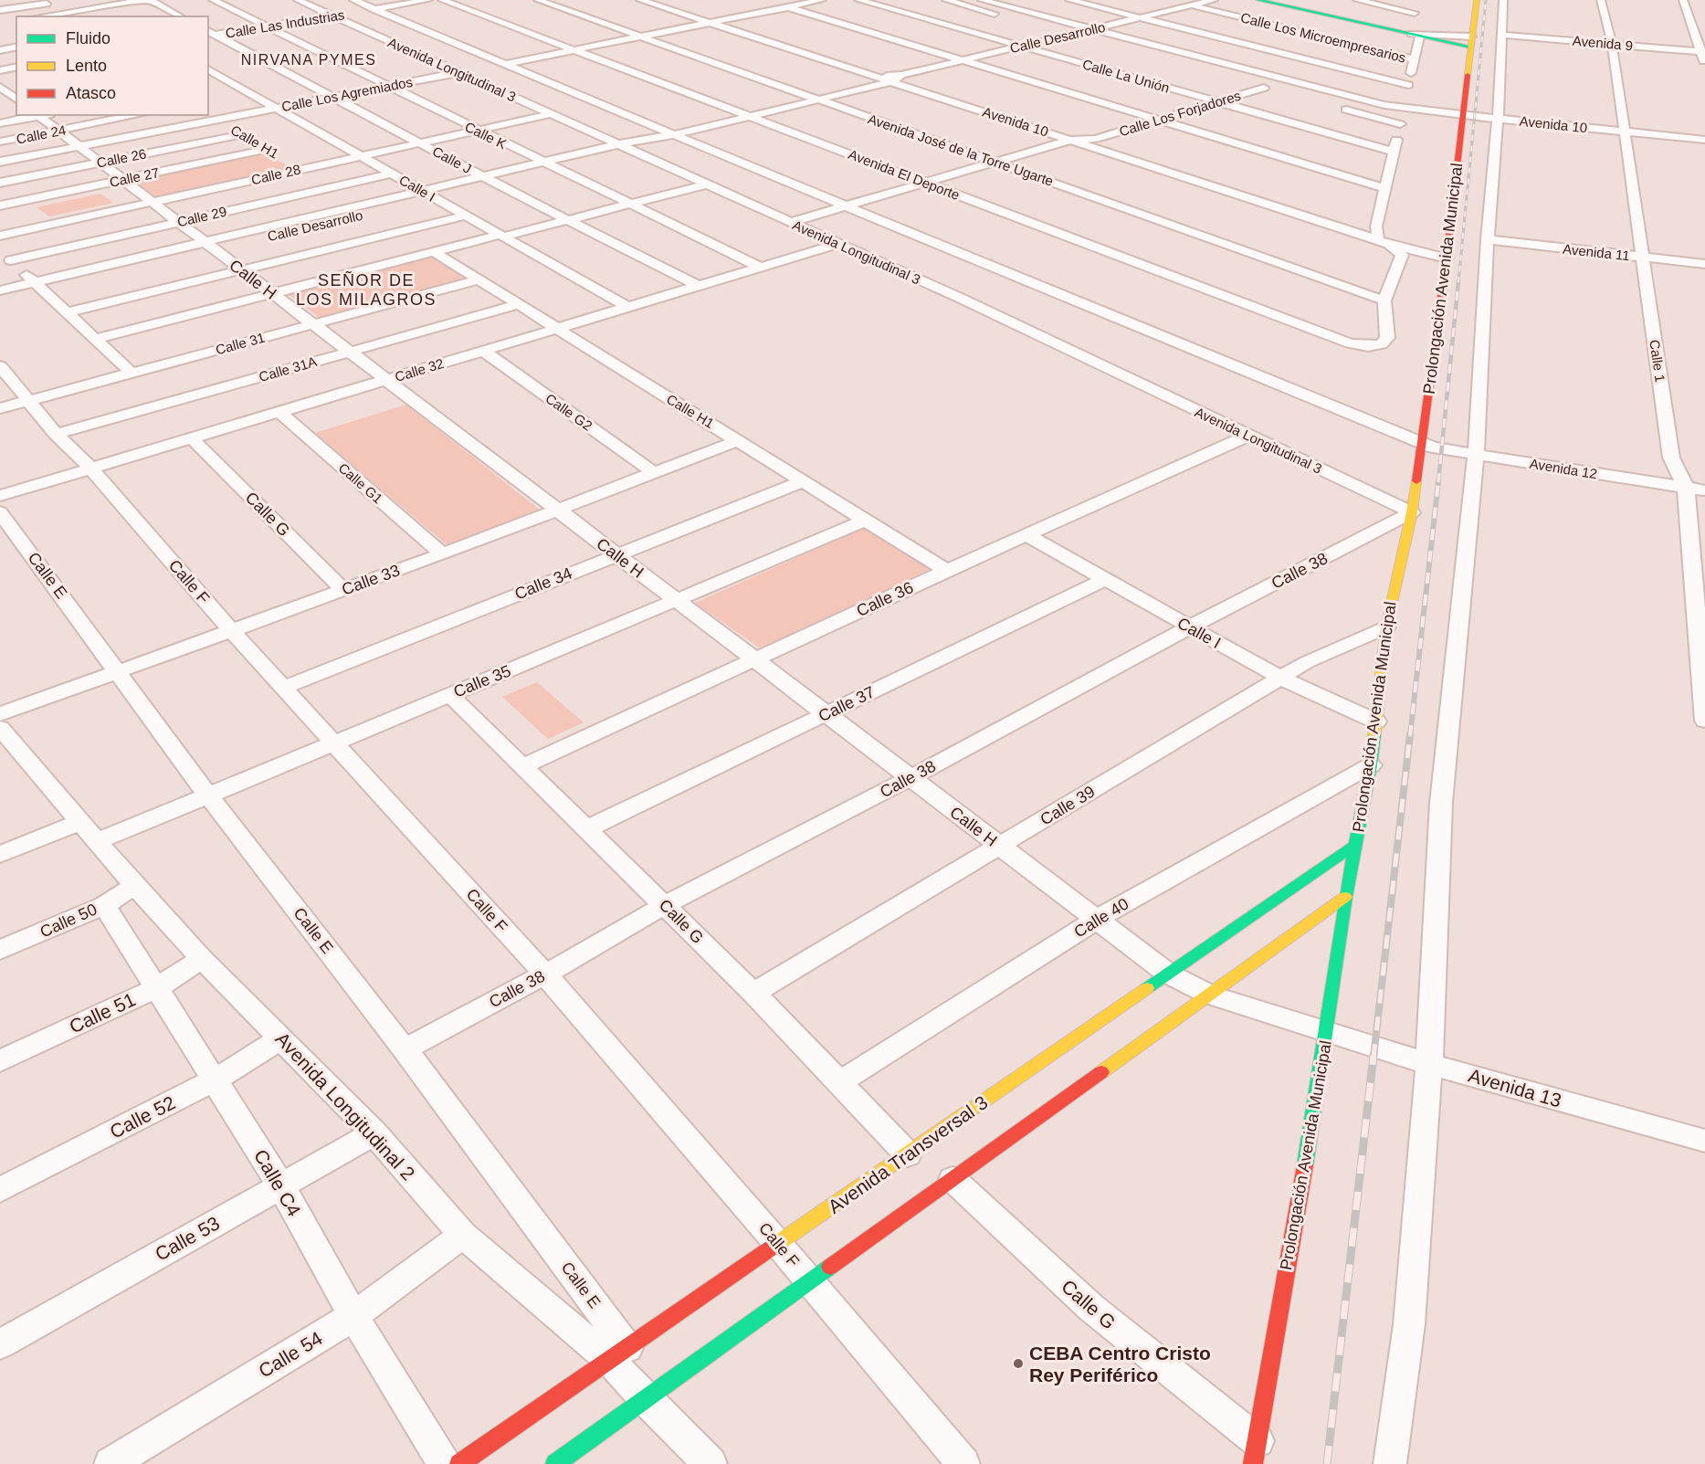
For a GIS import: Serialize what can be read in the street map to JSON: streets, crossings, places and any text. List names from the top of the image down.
{
  "streets": {
    "main road": ["Prolongación Avenida Municipal", "Avenida Transversal 3"],
    "street": [
      "Calle Las Industrias",
      "Calle Desarrollo",
      "Calle Los Microempresarios",
      "Avenida 9",
      "Avenida Longitudinal 3",
      "Calle La Unión",
      "Calle Los Agremiados",
      "Calle Los Forjadores",
      "Avenida 10",
      "Calle 24",
      "Calle K",
      "Calle H1",
      "Avenida José de la Torre Ugarte",
      "Calle 26",
      "Calle J",
      "Calle 28",
      "Avenida El Deporte",
      "Calle 27",
      "Calle I",
      "Calle 29",
      "Avenida 11",
      "Calle H",
      "Calle 31",
      "Calle 1",
      "Calle 31A",
      "Calle 32",
      "Calle G2",
      "Avenida 12",
      "Calle G1",
      "Calle G",
      "Calle 38",
      "Calle E",
      "Calle 33",
      "Calle F",
      "Calle 34",
      "Calle 36",
      "Calle 35",
      "Calle 37",
      "Calle 39",
      "Calle 40",
      "Calle 50",
      "Calle 51",
      "Avenida 13",
      "Avenida Longitudinal 2",
      "Calle 52",
      "Calle C4",
      "Calle 53",
      "Calle 54"
    ]
  },
  "crossings": [
    ["Calle Las Industrias", "Avenida Longitudinal 3"],
    ["Calle Las Industrias", "Calle K"],
    ["Calle Las Industrias", "Calle J"],
    ["Calle Las Industrias", "Avenida 12"],
    ["Calle Desarrollo", "Calle Los Microempresarios"],
    ["Calle Desarrollo", "Avenida Longitudinal 3"],
    ["Calle Desarrollo", "Calle La Unión"],
    ["Calle Desarrollo", "Avenida 10"],
    ["Calle Desarrollo", "Calle K"],
    ["Calle Desarrollo", "Avenida José de la Torre Ugarte"],
    ["Calle Desarrollo", "Calle J"],
    ["Calle Desarrollo", "Avenida El Deporte"],
    ["Calle Desarrollo", "Calle I"],
    ["Calle Desarrollo", "Calle H"],
    ["Calle Desarrollo", "Avenida 12"],
    ["Avenida 9", "Calle 1"],
    ["Avenida Longitudinal 3", "Calle Los Agremiados"],
    ["Avenida Longitudinal 3", "Calle Los Forjadores"],
    ["Avenida Longitudinal 3", "Calle 28"],
    ["Avenida Longitudinal 3", "Prolongación Avenida Municipal"],
    ["Avenida Longitudinal 3", "Calle 32"],
    ["Avenida Longitudinal 3", "Calle 38"],
    ["Avenida Longitudinal 3", "Calle 36"],
    ["Calle La Unión", "Calle Los Forjadores"],
    ["Calle Los Agremiados", "Avenida 10"],
    ["Calle Los Agremiados", "Calle K"],
    ["Calle Los Agremiados", "Calle H1"],
    ["Calle Los Agremiados", "Avenida José de la Torre Ugarte"],
    ["Calle Los Agremiados", "Calle J"],
    ["Calle Los Agremiados", "Avenida El Deporte"],
    ["Calle Los Agremiados", "Calle I"],
    ["Calle Los Agremiados", "Calle H"],
    ["Calle Los Agremiados", "Avenida 12"],
    ["Calle Los Forjadores", "Avenida 10"],
    ["Calle Los Forjadores", "Avenida José de la Torre Ugarte"],
    ["Calle Los Forjadores", "Avenida El Deporte"],
    ["Calle Los Forjadores", "Avenida 12"],
    ["Avenida 10", "Prolongación Avenida Municipal"],
    ["Avenida 10", "Calle 1"],
    ["Calle 24", "Calle H"],
    ["Calle K", "Calle 28"],
    ["Calle K", "Calle 32"],
    ["Calle H1", "Calle 26"],
    ["Calle H1", "Calle 28"],
    ["Calle H1", "Calle 27"],
    ["Calle H1", "Calle 31"],
    ["Calle H1", "Calle 31A"],
    ["Calle H1", "Calle 32"],
    ["Calle H1", "Calle 33"],
    ["Calle H1", "Calle 34"],
    ["Calle H1", "Calle 36"],
    ["Calle H1", "Calle 35"],
    ["Avenida José de la Torre Ugarte", "Avenida El Deporte"],
    ["Calle 26", "Calle H"],
    ["Calle J", "Calle 28"],
    ["Calle J", "Calle 32"],
    ["Calle 28", "Calle I"],
    ["Calle 28", "Calle H"],
    ["Calle 27", "Calle H"],
    ["Calle I", "Calle 29"],
    ["Calle I", "Prolongación Avenida Municipal"],
    ["Calle I", "Calle 32"],
    ["Calle I", "Calle 38"],
    ["Calle I", "Calle 36"],
    ["Calle I", "Calle 37"],
    ["Calle I", "Calle 39"],
    ["Calle 29", "Calle H"],
    ["Avenida 11", "Calle 1"],
    ["Prolongación Avenida Municipal", "Calle H"],
    ["Prolongación Avenida Municipal", "Avenida 12"],
    ["Prolongación Avenida Municipal", "Calle G"],
    ["Prolongación Avenida Municipal", "Calle 38"],
    ["Prolongación Avenida Municipal", "Calle 39"],
    ["Prolongación Avenida Municipal", "Calle 40"],
    ["Prolongación Avenida Municipal", "Avenida 13"],
    ["Prolongación Avenida Municipal", "Avenida Transversal 3"],
    ["Calle H", "Calle 31"],
    ["Calle H", "Calle 31A"],
    ["Calle H", "Calle 32"],
    ["Calle H", "Calle 38"],
    ["Calle H", "Calle 33"],
    ["Calle H", "Calle 34"],
    ["Calle H", "Calle 36"],
    ["Calle H", "Calle 35"],
    ["Calle H", "Calle 37"],
    ["Calle H", "Calle 39"],
    ["Calle H", "Calle 40"],
    ["Calle H", "Avenida 13"],
    ["Calle H", "Avenida Transversal 3"],
    ["Calle 31", "Calle F"],
    ["Calle 1", "Avenida 12"],
    ["Calle 31A", "Calle F"],
    ["Calle 32", "Calle G2"],
    ["Calle 32", "Calle G1"],
    ["Calle 32", "Calle G"],
    ["Calle 32", "Calle F"],
    ["Calle G2", "Calle 33"],
    ["Calle G1", "Calle 33"],
    ["Calle G", "Calle 38"],
    ["Calle G", "Calle 33"],
    ["Calle G", "Calle 36"],
    ["Calle G", "Calle 35"],
    ["Calle G", "Calle 37"],
    ["Calle G", "Calle 39"],
    ["Calle G", "Calle 40"],
    ["Calle G", "Avenida Transversal 3"],
    ["Calle 38", "Calle E"],
    ["Calle 38", "Calle F"],
    ["Calle E", "Calle 33"],
    ["Calle E", "Calle 35"],
    ["Calle E", "Avenida Longitudinal 2"],
    ["Calle E", "Avenida Transversal 3"],
    ["Calle 33", "Calle F"],
    ["Calle F", "Calle 34"],
    ["Calle F", "Calle 35"],
    ["Calle F", "Avenida Transversal 3"],
    ["Calle 35", "Avenida Longitudinal 2"],
    ["Calle 50", "Avenida Longitudinal 2"],
    ["Calle 50", "Calle C4"],
    ["Calle 51", "Avenida Longitudinal 2"],
    ["Calle 51", "Calle C4"],
    ["Avenida Longitudinal 2", "Calle 52"],
    ["Avenida Longitudinal 2", "Avenida Transversal 3"],
    ["Avenida Longitudinal 2", "Calle 53"],
    ["Avenida Longitudinal 2", "Calle 54"],
    ["Calle 52", "Calle C4"],
    ["Calle C4", "Calle 53"],
    ["Calle C4", "Calle 54"]
  ],
  "districts": ["NIRVANA PYMES", "SEÑOR DE LOS MILAGROS"],
  "places": ["CEBA Centro Cristo Rey Periférico"],
  "legend": ["Fluido", "Lento", "Atasco"]
}
